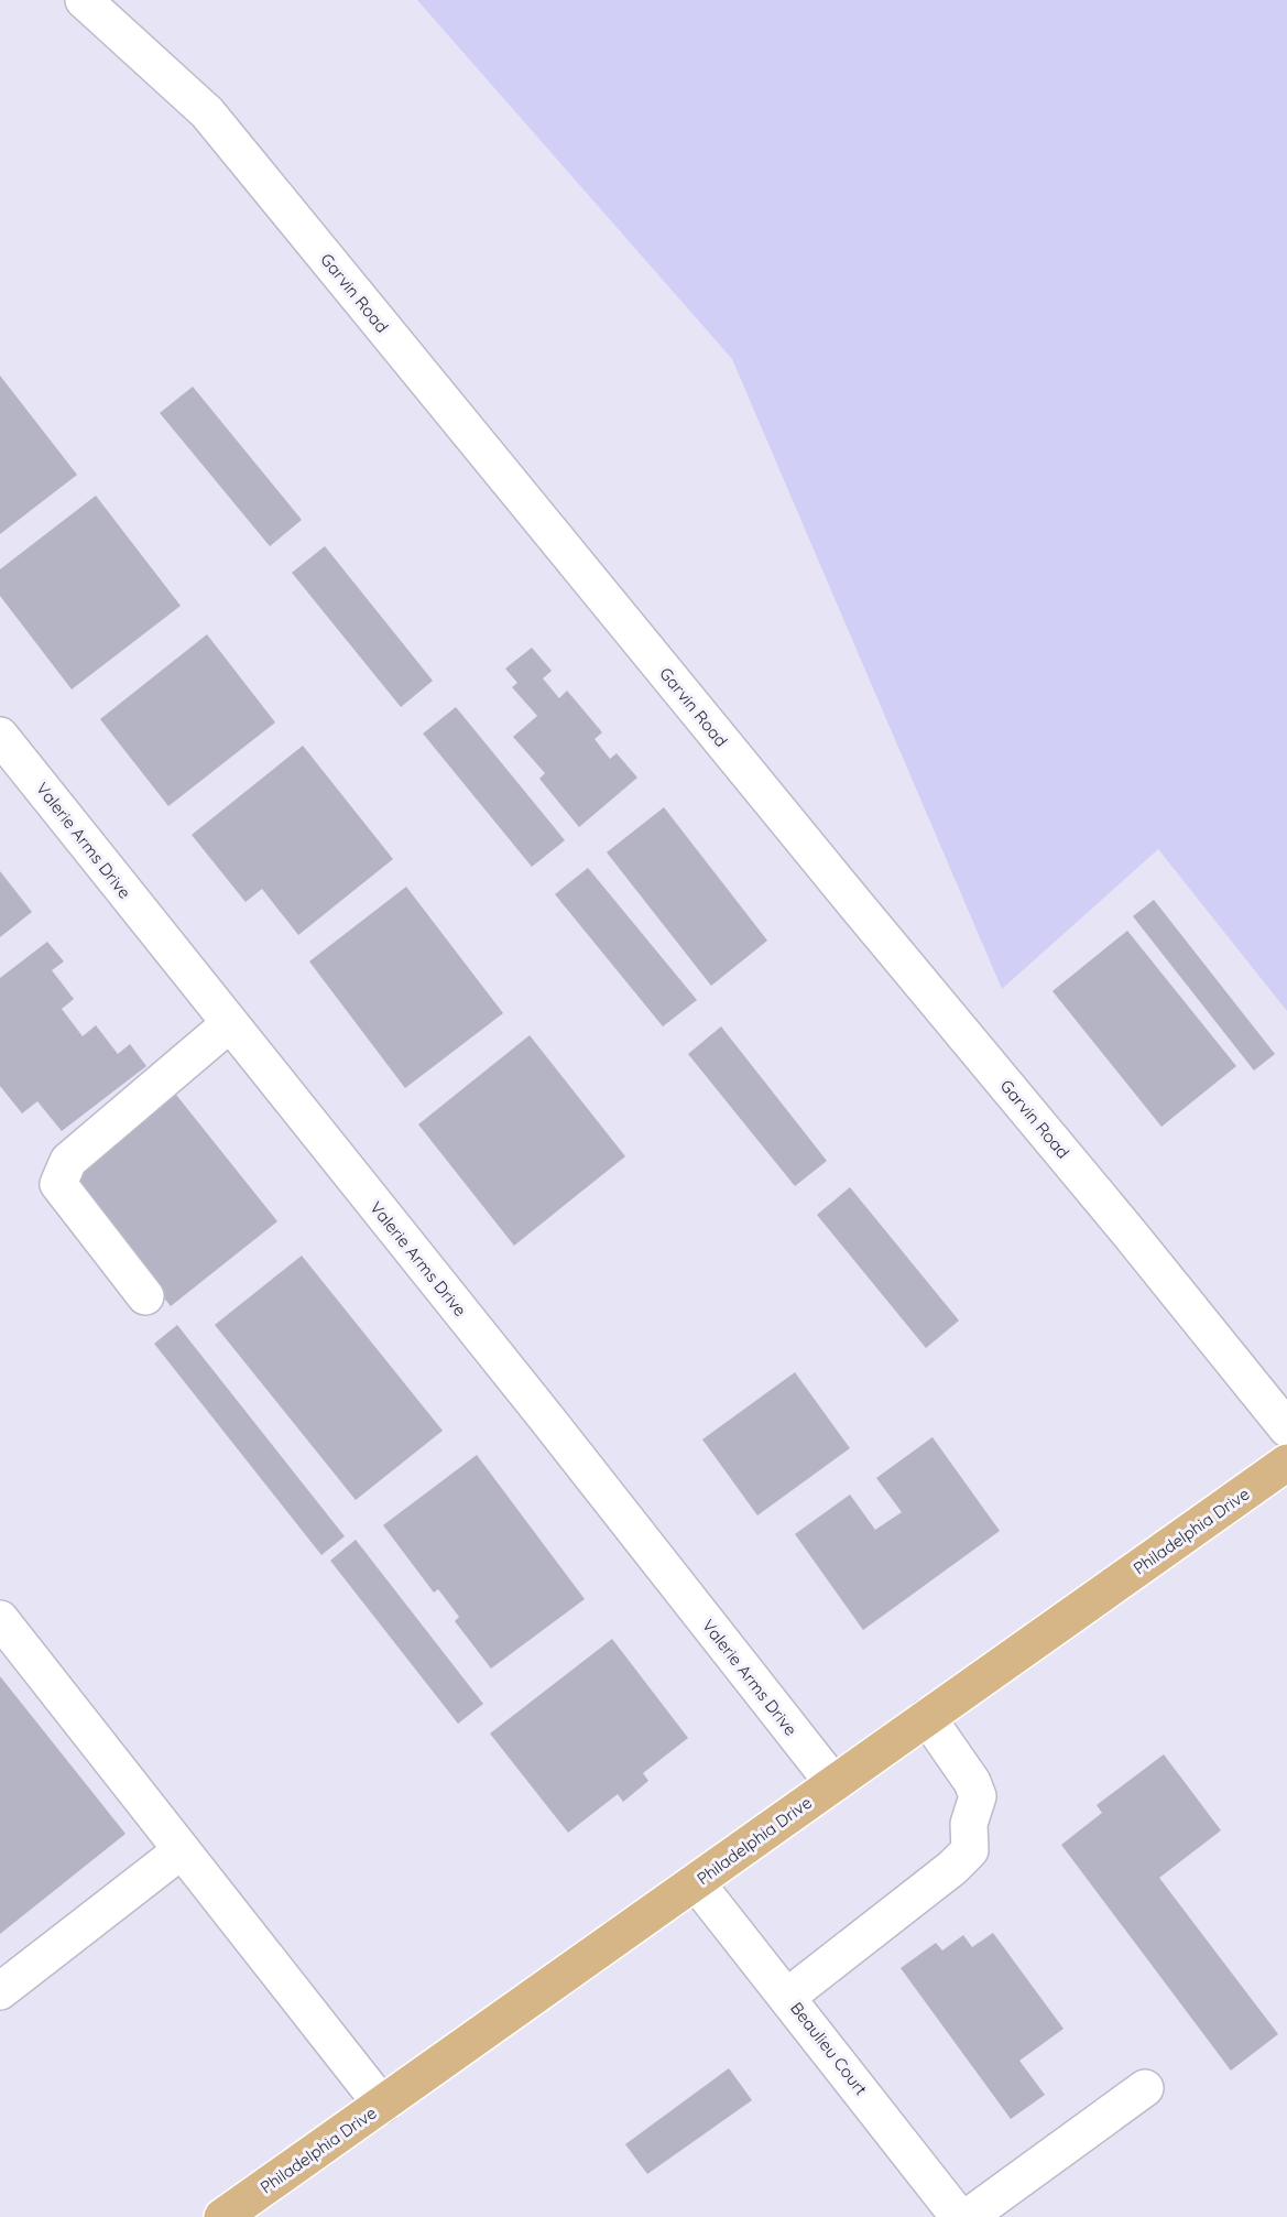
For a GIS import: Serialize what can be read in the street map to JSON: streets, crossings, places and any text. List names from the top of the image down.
{
  "streets": {
    "main road": ["Philadelphia Drive"],
    "street": ["Garvin Road", "Valerie Arms Drive", "Beaulieu Court"]
  },
  "crossings": [
    ["Valerie Arms Drive", "Philadelphia Drive"],
    ["Philadelphia Drive", "Beaulieu Court"]
  ]
}
